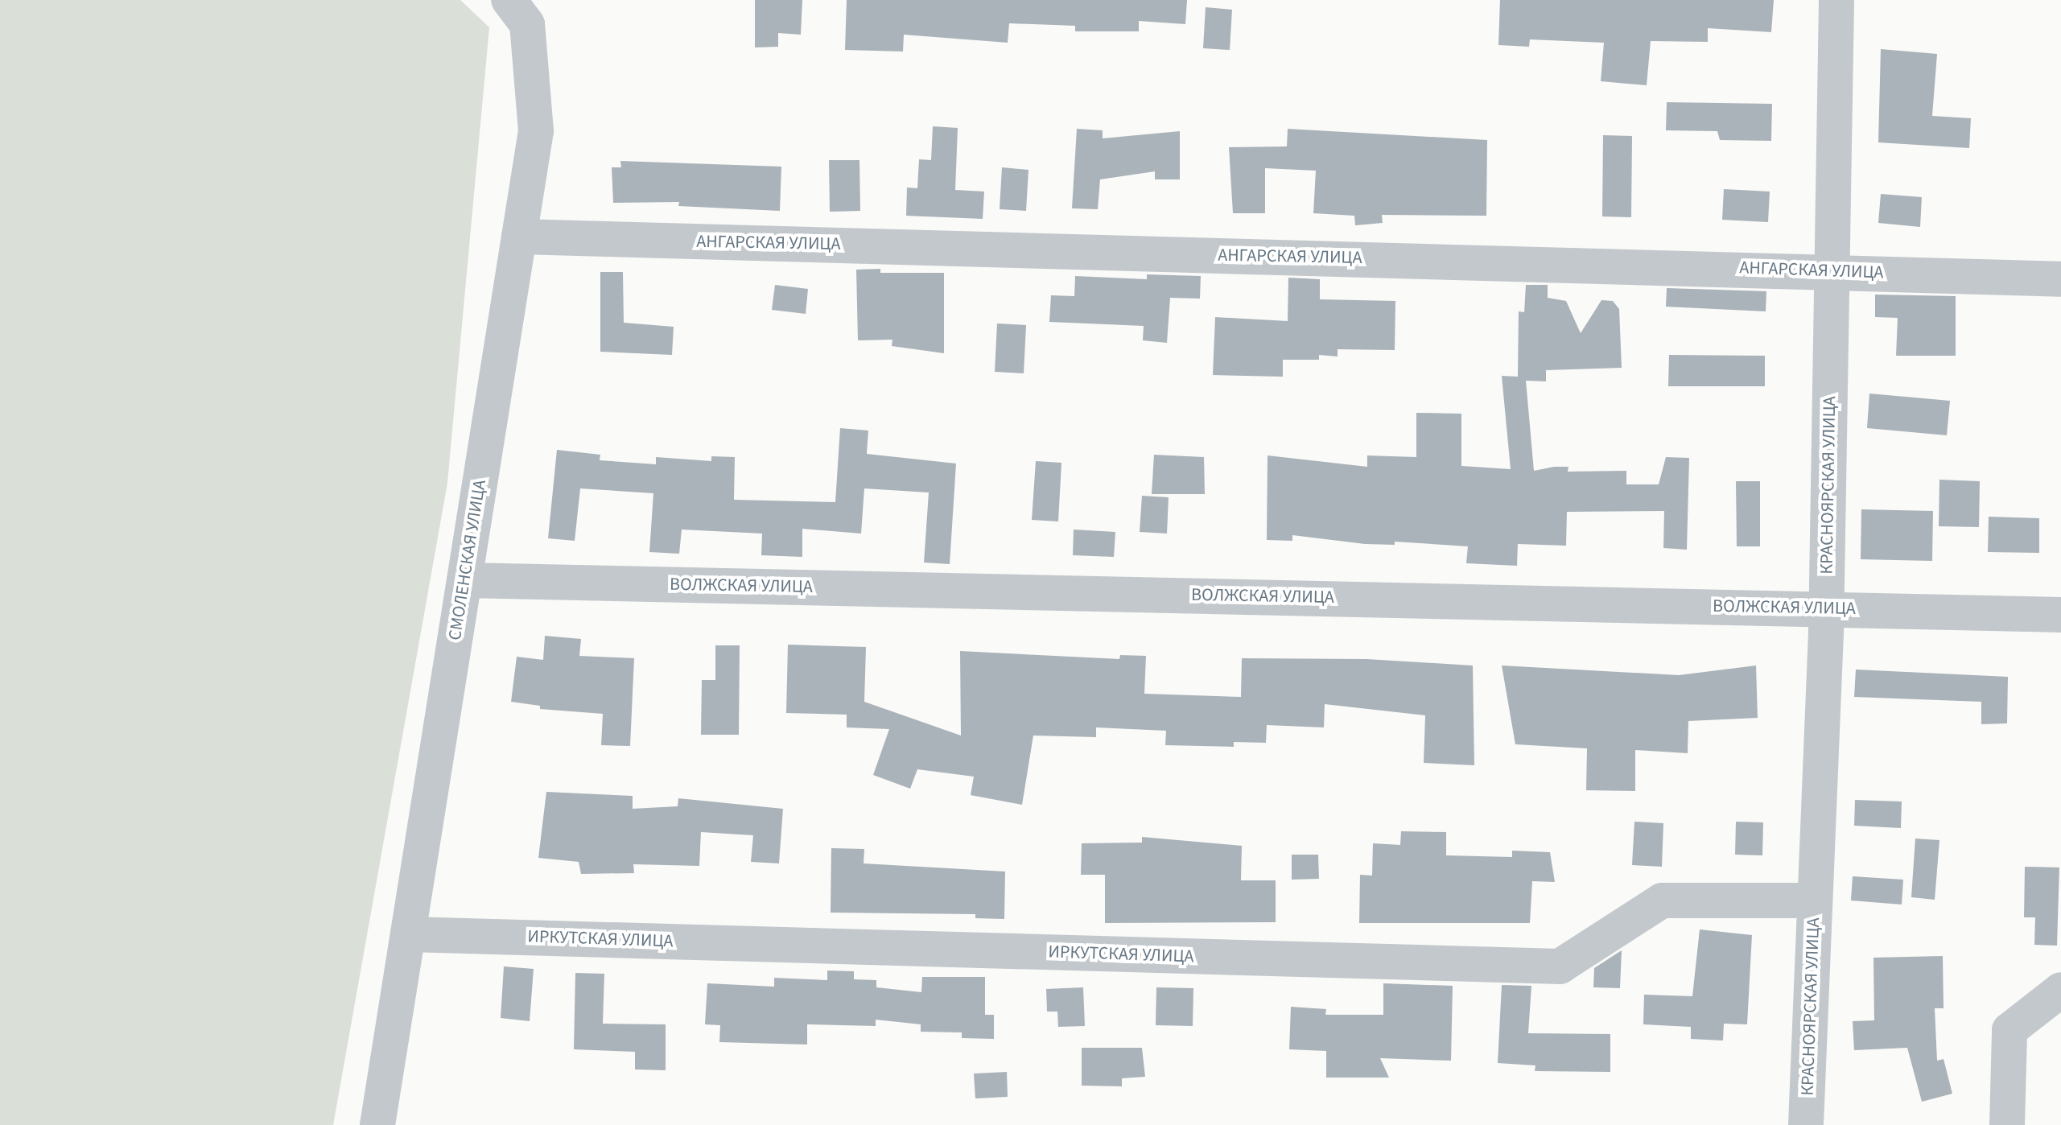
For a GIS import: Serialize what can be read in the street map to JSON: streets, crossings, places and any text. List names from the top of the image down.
{
  "streets": {
    "street": [
      "АНГАРСКАЯ УЛИЦА",
      "КРАСНОЯРСКАЯ УЛИЦА",
      "СМОЛЕНСКАЯ УЛИЦА",
      "ВОЛЖСКАЯ УЛИЦА",
      "ИРКУТСКАЯ УЛИЦА"
    ]
  },
  "crossings": [
    ["АНГАРСКАЯ УЛИЦА", "КРАСНОЯРСКАЯ УЛИЦА"],
    ["АНГАРСКАЯ УЛИЦА", "СМОЛЕНСКАЯ УЛИЦА"],
    ["КРАСНОЯРСКАЯ УЛИЦА", "ВОЛЖСКАЯ УЛИЦА"],
    ["КРАСНОЯРСКАЯ УЛИЦА", "ИРКУТСКАЯ УЛИЦА"],
    ["СМОЛЕНСКАЯ УЛИЦА", "ВОЛЖСКАЯ УЛИЦА"],
    ["СМОЛЕНСКАЯ УЛИЦА", "ИРКУТСКАЯ УЛИЦА"]
  ]
}
